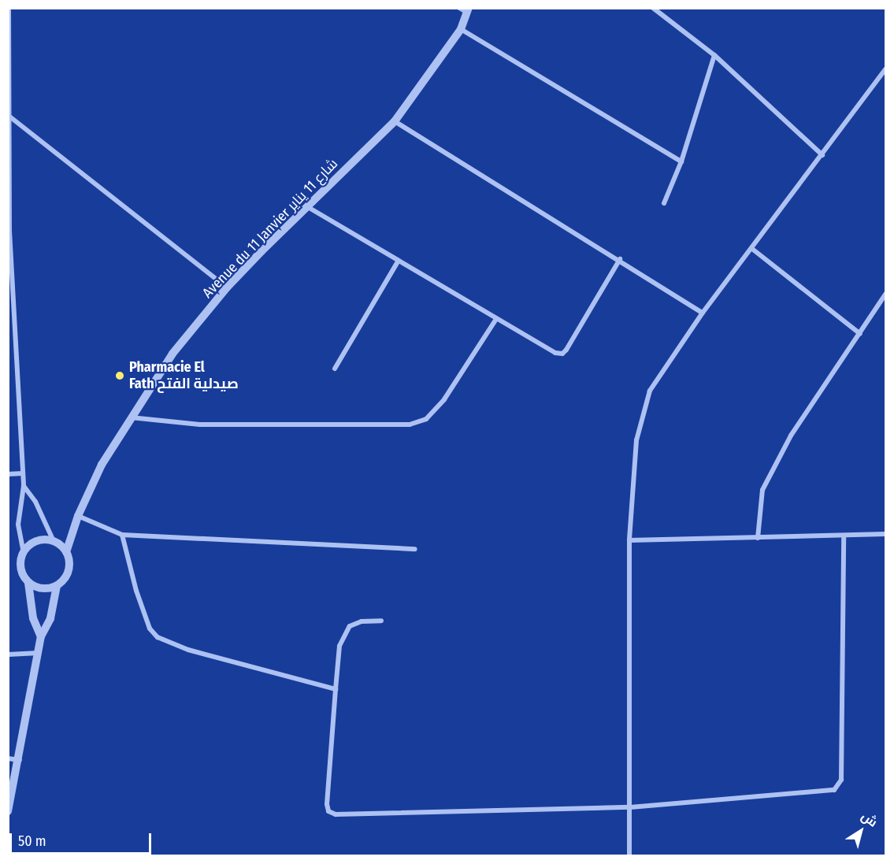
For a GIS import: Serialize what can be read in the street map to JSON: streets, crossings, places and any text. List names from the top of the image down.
{
  "streets": {
    "street": ["Avenue du 11 Janvier شارع 11 يناير"]
  },
  "places": ["Pharmacie El Fath صيدلية الفتح"],
  "scale_bar": "50 m",
  "north": "top right"
}
